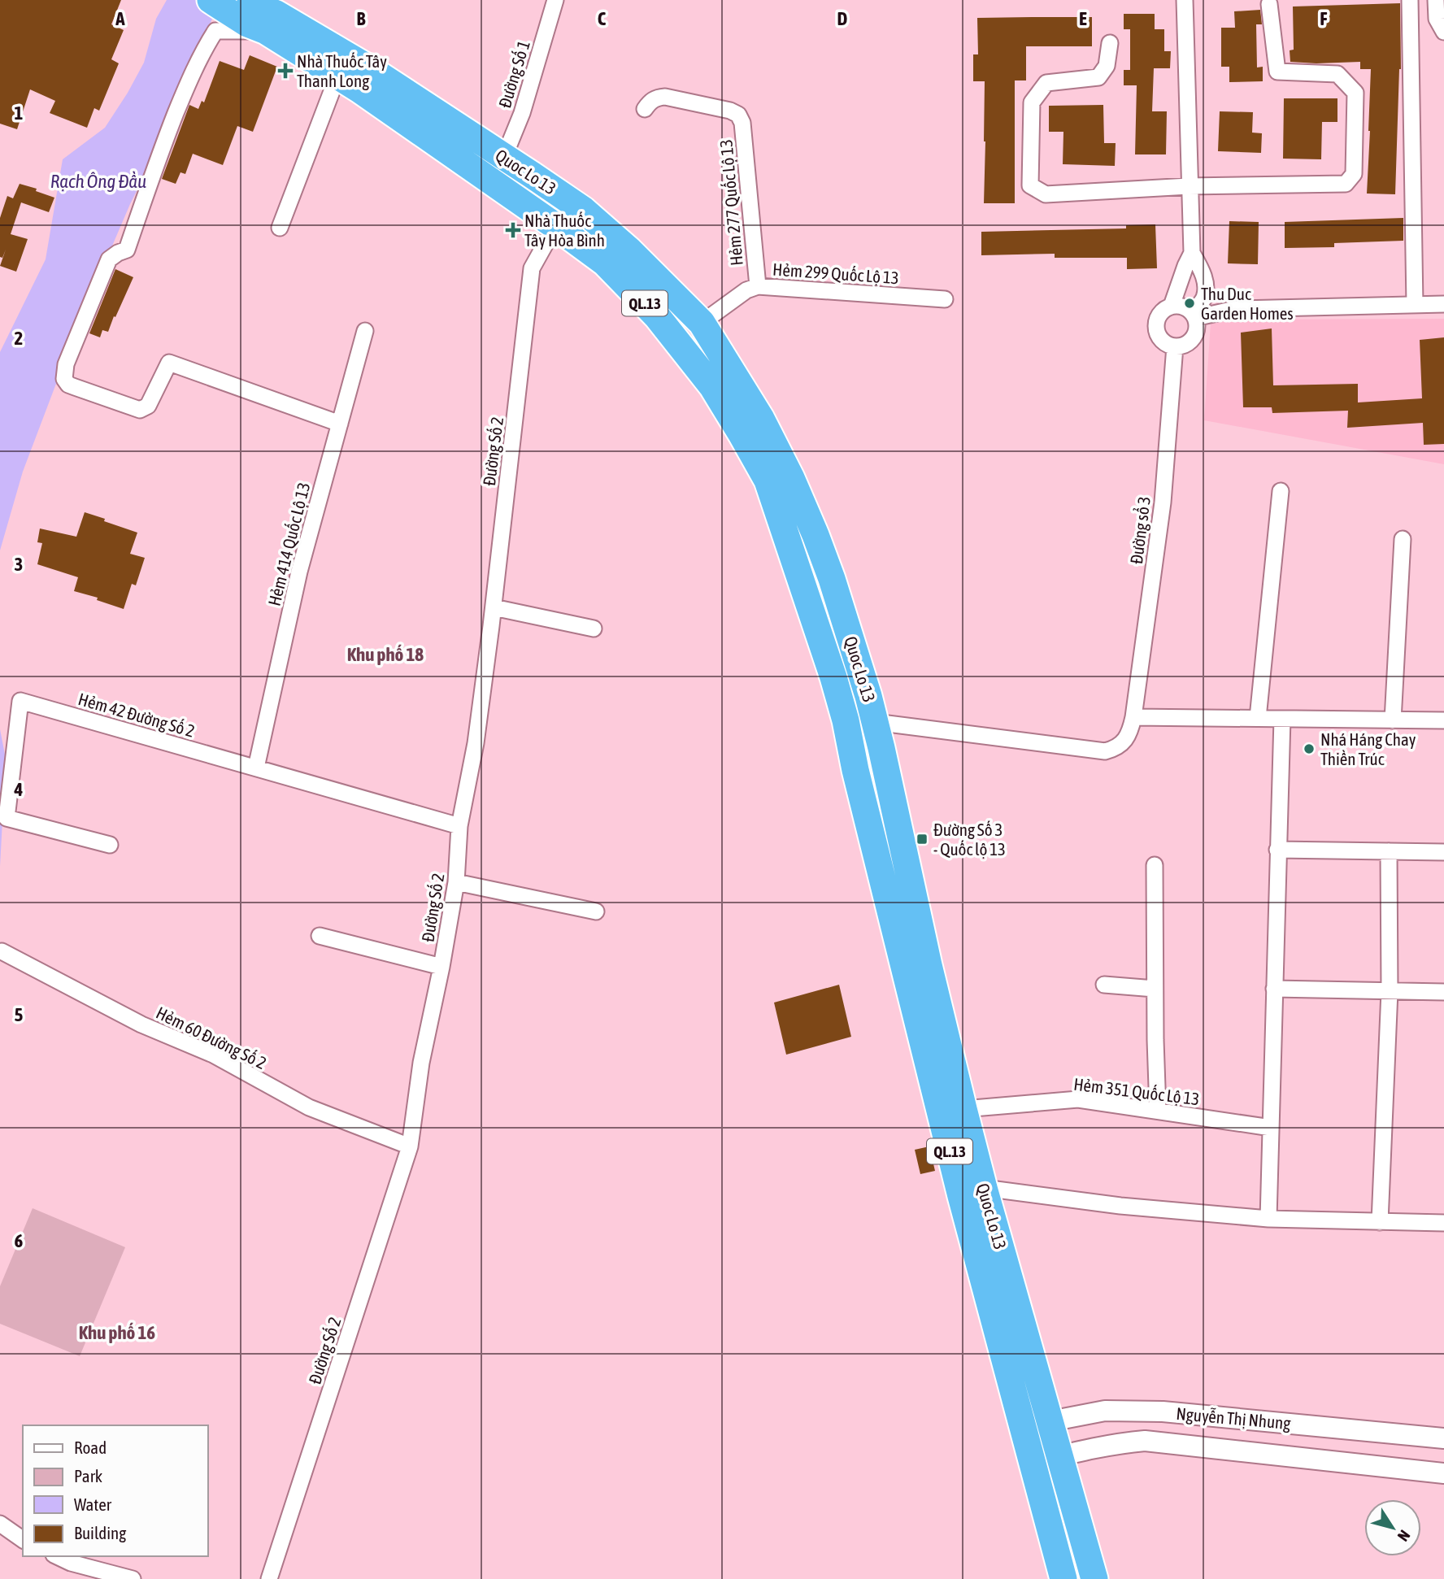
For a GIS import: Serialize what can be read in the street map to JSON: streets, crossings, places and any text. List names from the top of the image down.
{
  "streets": {
    "highway": ["Quoc Lo 13", "QL.13"],
    "street": [
      "Đường Số 1",
      "Hẻm 277 Quốc Lộ 13",
      "Hẻm 299 Quốc Lộ 13",
      "Đường Số 2",
      "Đường sổ 3",
      "Hẻm 414 Quốc Lộ 13",
      "Hẻm 42 Đường Số 2",
      "Hẻm 60 Đường Số 2",
      "Hẻm 351 Quốc Lộ 13",
      "Nguyễn Thị Nhung"
    ]
  },
  "crossings": [
    ["Đường Số 1", "Quoc Lo 13"],
    ["Quoc Lo 13", "Hẻm 299 Quốc Lộ 13"],
    ["Quoc Lo 13", "Đường Số 2"],
    ["Quoc Lo 13", "Đường sổ 3"],
    ["Quoc Lo 13", "Hẻm 351 Quốc Lộ 13"],
    ["Quoc Lo 13", "Nguyễn Thị Nhung"],
    ["Hẻm 277 Quốc Lộ 13", "Hẻm 299 Quốc Lộ 13"],
    ["Đường Số 2", "Hẻm 42 Đường Số 2"],
    ["Đường Số 2", "Hẻm 60 Đường Số 2"],
    ["Hẻm 414 Quốc Lộ 13", "Hẻm 42 Đường Số 2"]
  ],
  "districts": ["Khu phố 18", "Khu phố 16"],
  "water": ["Rạch Ông Đầu"],
  "places": {
    "health": ["Nhà Thuốc Tây Thanh Long", "Nhà Thuốc Tây Hòa Bình"],
    "other": ["Thu Duc Garden Homes", "Nhá Háng Chay Thiền Trúc"],
    "transit": ["Đường Số 3 - Quốc lộ 13"]
  },
  "legend": [
    "Road",
    "Park",
    "Water",
    "Building"
  ],
  "north": "bottom right",
  "grid": {
    "columns": [
      "A",
      "B",
      "C",
      "D",
      "E",
      "F"
    ],
    "rows": [
      "1",
      "2",
      "3",
      "4",
      "5",
      "6"
    ]
  }
}
